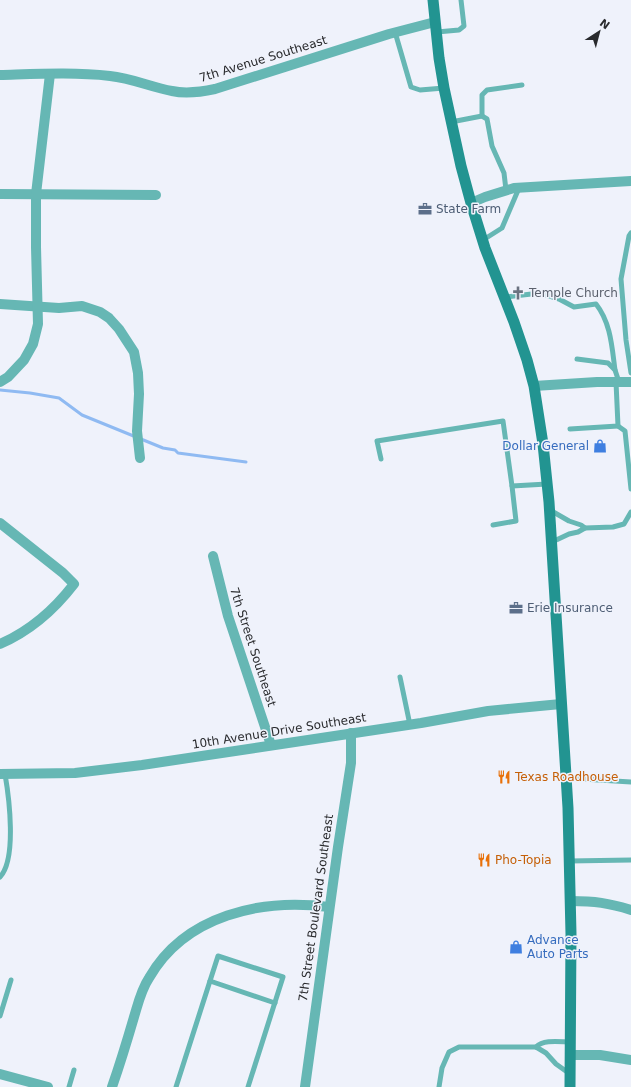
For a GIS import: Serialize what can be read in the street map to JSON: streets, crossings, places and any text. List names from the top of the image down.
{
  "streets": {
    "street": [
      "7th Avenue Southeast",
      "7th Street Southeast",
      "10th Avenue Drive Southeast",
      "7th Street Boulevard Southeast"
    ]
  },
  "crossings": [
    ["7th Street Southeast", "10th Avenue Drive Southeast"],
    ["10th Avenue Drive Southeast", "7th Street Boulevard Southeast"]
  ],
  "places": {
    "office": ["State Farm", "Erie Insurance"],
    "church": ["Temple Church"],
    "shop": ["Dollar General", "Advance Auto Parts"],
    "restaurant": ["Texas Roadhouse", "Pho-Topia"]
  },
  "north": "top right"
}
